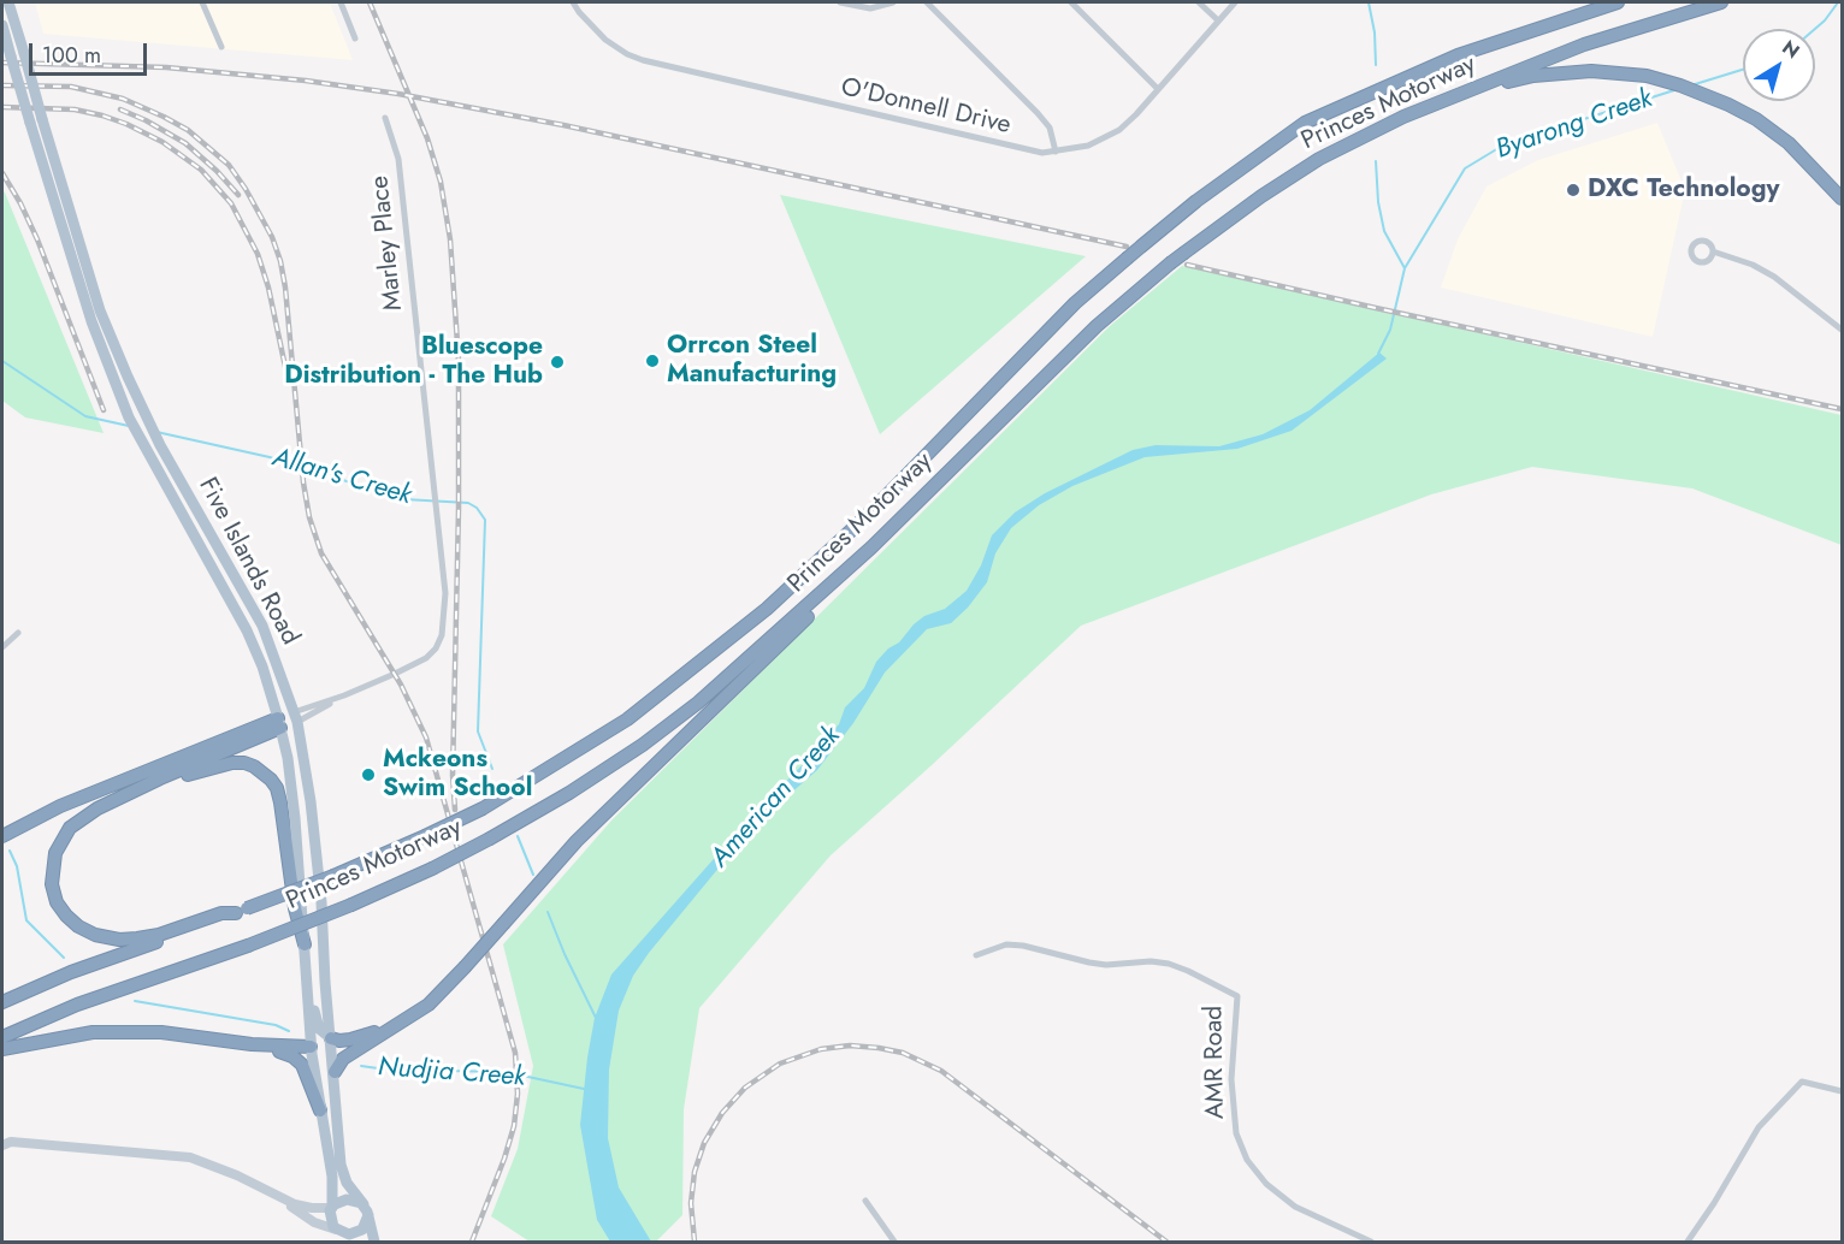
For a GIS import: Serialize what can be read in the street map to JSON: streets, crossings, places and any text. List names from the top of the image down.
{
  "streets": {
    "highway": ["Princes Motorway"],
    "main road": ["Five Islands Road"],
    "street": ["O'Donnell Drive", "Marley Place", "AMR Road"]
  },
  "crossings": [
    ["Marley Place", "Five Islands Road"]
  ],
  "water": [
    "Byarong Creek",
    "Allan's Creek",
    "American Creek",
    "Nudjia Creek"
  ],
  "places": [
    "DXC Technology",
    "Orrcon Steel Manufacturing",
    "Bluescope Distribution - The Hub",
    "Mckeons Swim School"
  ],
  "scale_bar": "100 m",
  "north": "top right"
}
